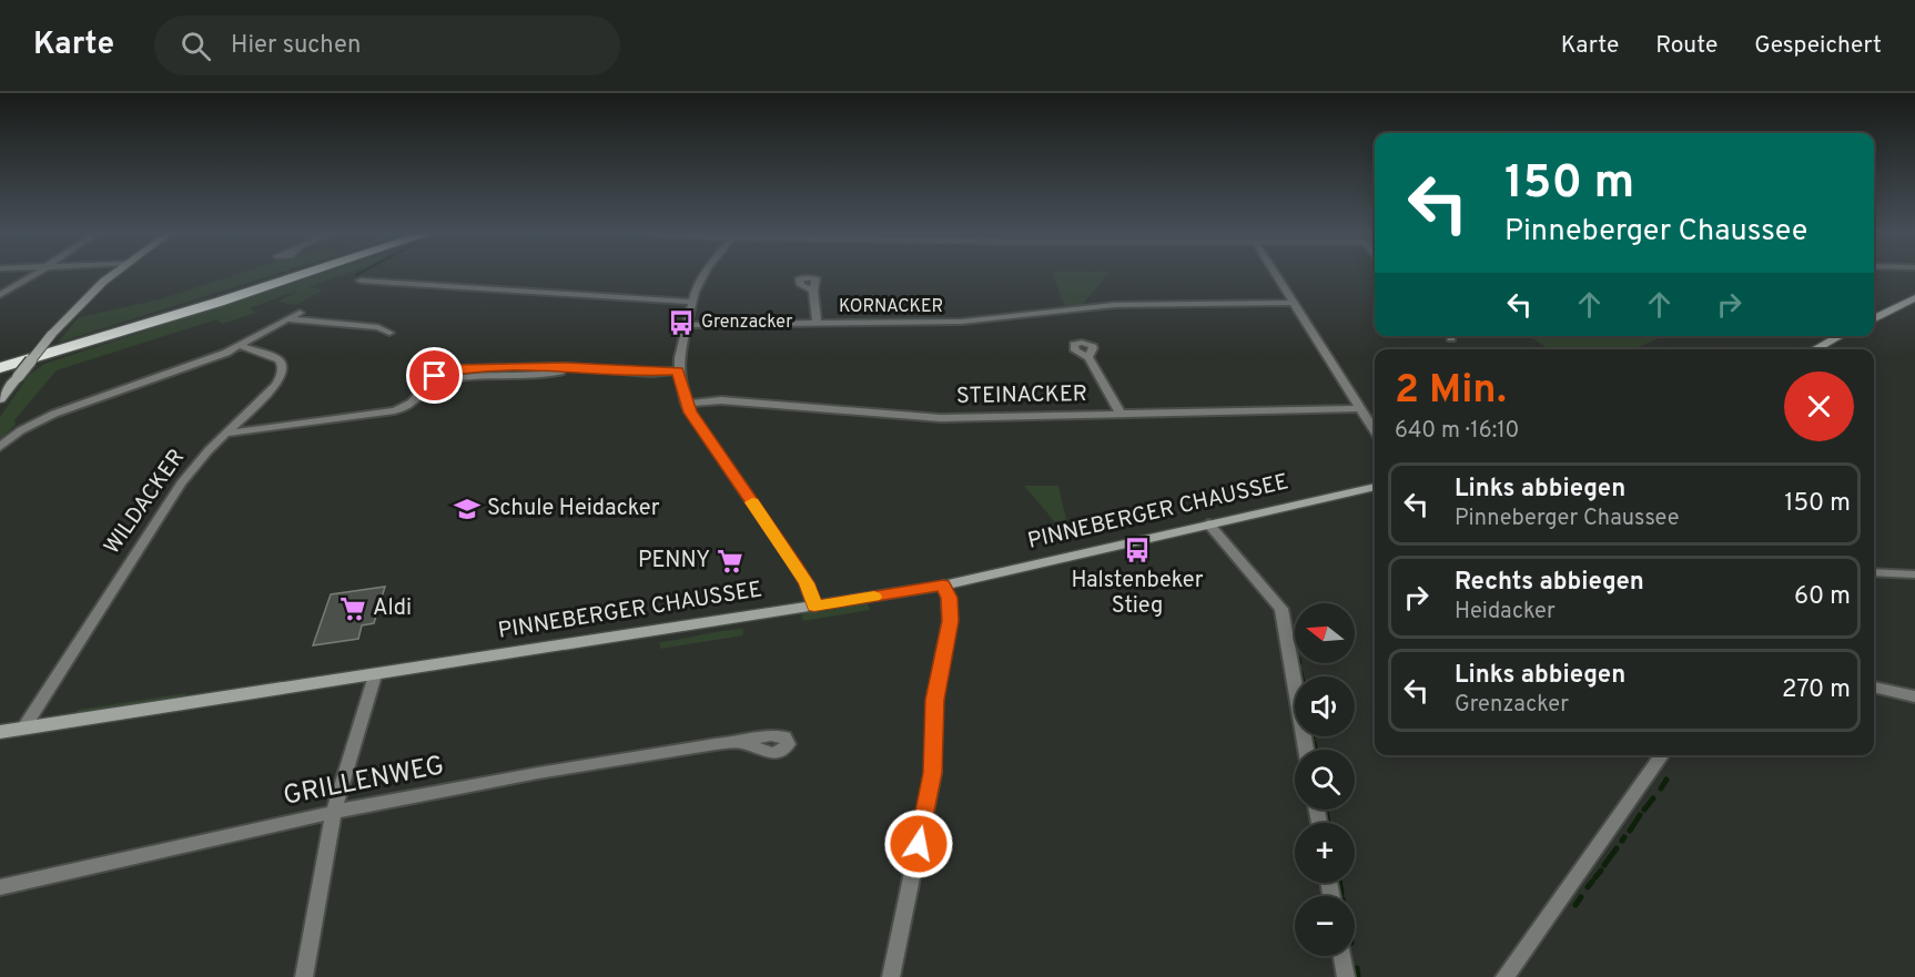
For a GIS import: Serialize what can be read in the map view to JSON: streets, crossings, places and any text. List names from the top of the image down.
{
  "streets": {
    "main road": ["PINNEBERGER CHAUSSEE"],
    "street": [
      "KORNACKER",
      "STEINACKER",
      "WILDACKER",
      "GRILLENWEG"
    ]
  },
  "crossings": [
    ["WILDACKER", "PINNEBERGER CHAUSSEE"]
  ],
  "places": {
    "bus stop": ["Grenzacker", "Halstenbeker Stieg"],
    "school or university": ["Schule Heidacker"],
    "supermarket": ["PENNY", "Aldi"]
  },
  "north": "left",
  "page": {
    "header": "Karte",
    "search": "Hier suchen",
    "nav": ["Karte", "Route", "Gespeichert"],
    "turn": ["150 m", "Pinneberger Chaussee"],
    "heading": ["2 Min.", "640 m · 16:10"],
    "list": [
      {
        "name": "Links abbiegen",
        "note": "Pinneberger Chaussee",
        "value": "150 m"
      },
      {
        "name": "Rechts abbiegen",
        "note": "Heidacker",
        "value": "60 m"
      },
      {
        "name": "Links abbiegen",
        "note": "Grenzacker",
        "value": "270 m"
      }
    ],
    "map_buttons": ["+", "−"]
  }
}
